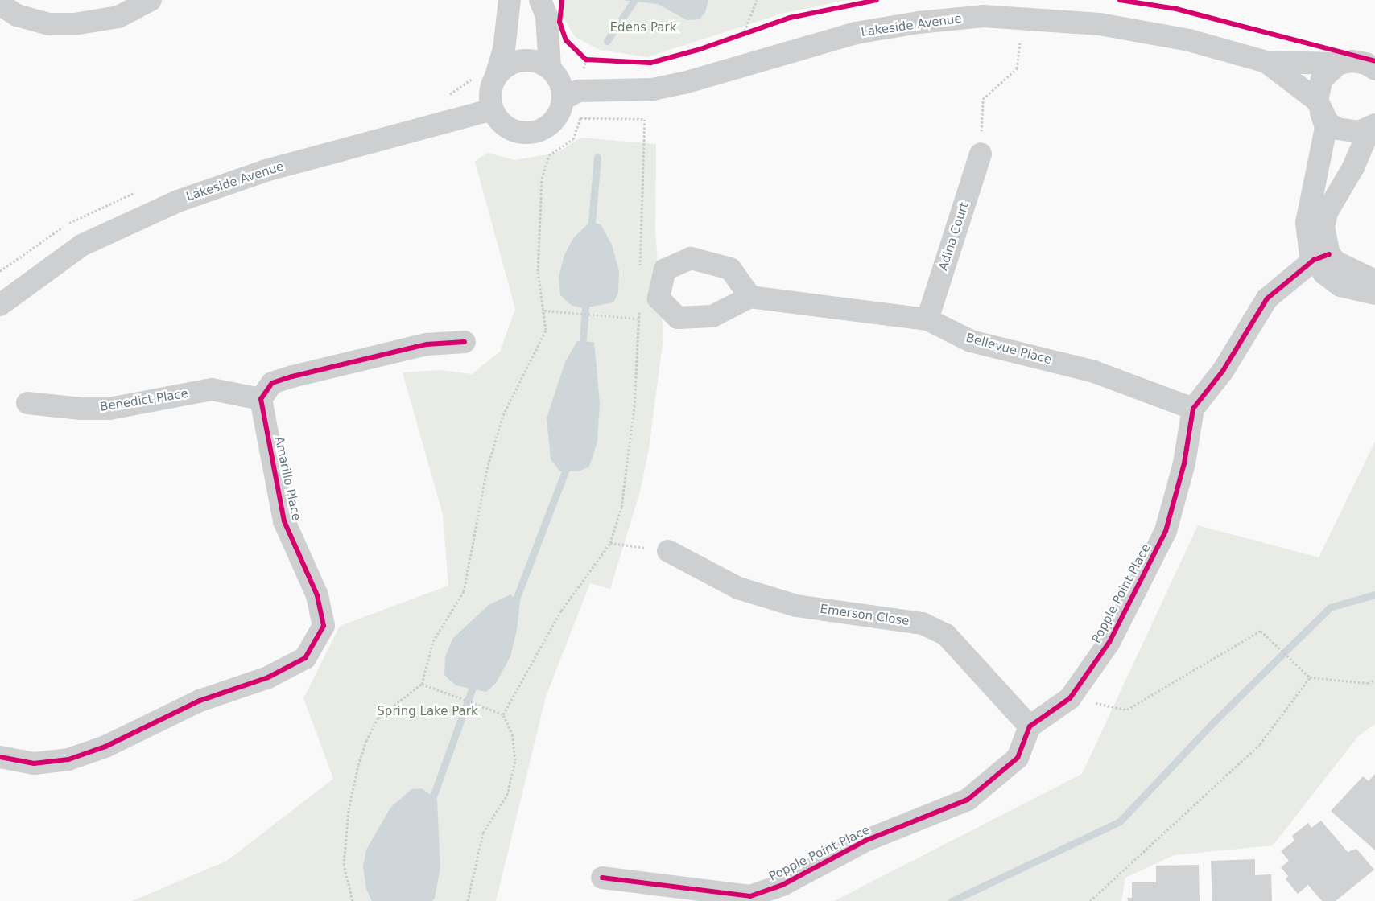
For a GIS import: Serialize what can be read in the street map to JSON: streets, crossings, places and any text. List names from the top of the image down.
{
  "streets": {
    "street": [
      "Lakeside Avenue",
      "Adina Court",
      "Bellevue Place",
      "Benedict Place",
      "Amarillo Place",
      "Popple Point Place",
      "Emerson Close"
    ]
  },
  "crossings": [
    ["Adina Court", "Bellevue Place"],
    ["Bellevue Place", "Popple Point Place"],
    ["Benedict Place", "Amarillo Place"],
    ["Popple Point Place", "Emerson Close"]
  ],
  "parks": ["Edens Park", "Spring Lake Park"]
}
